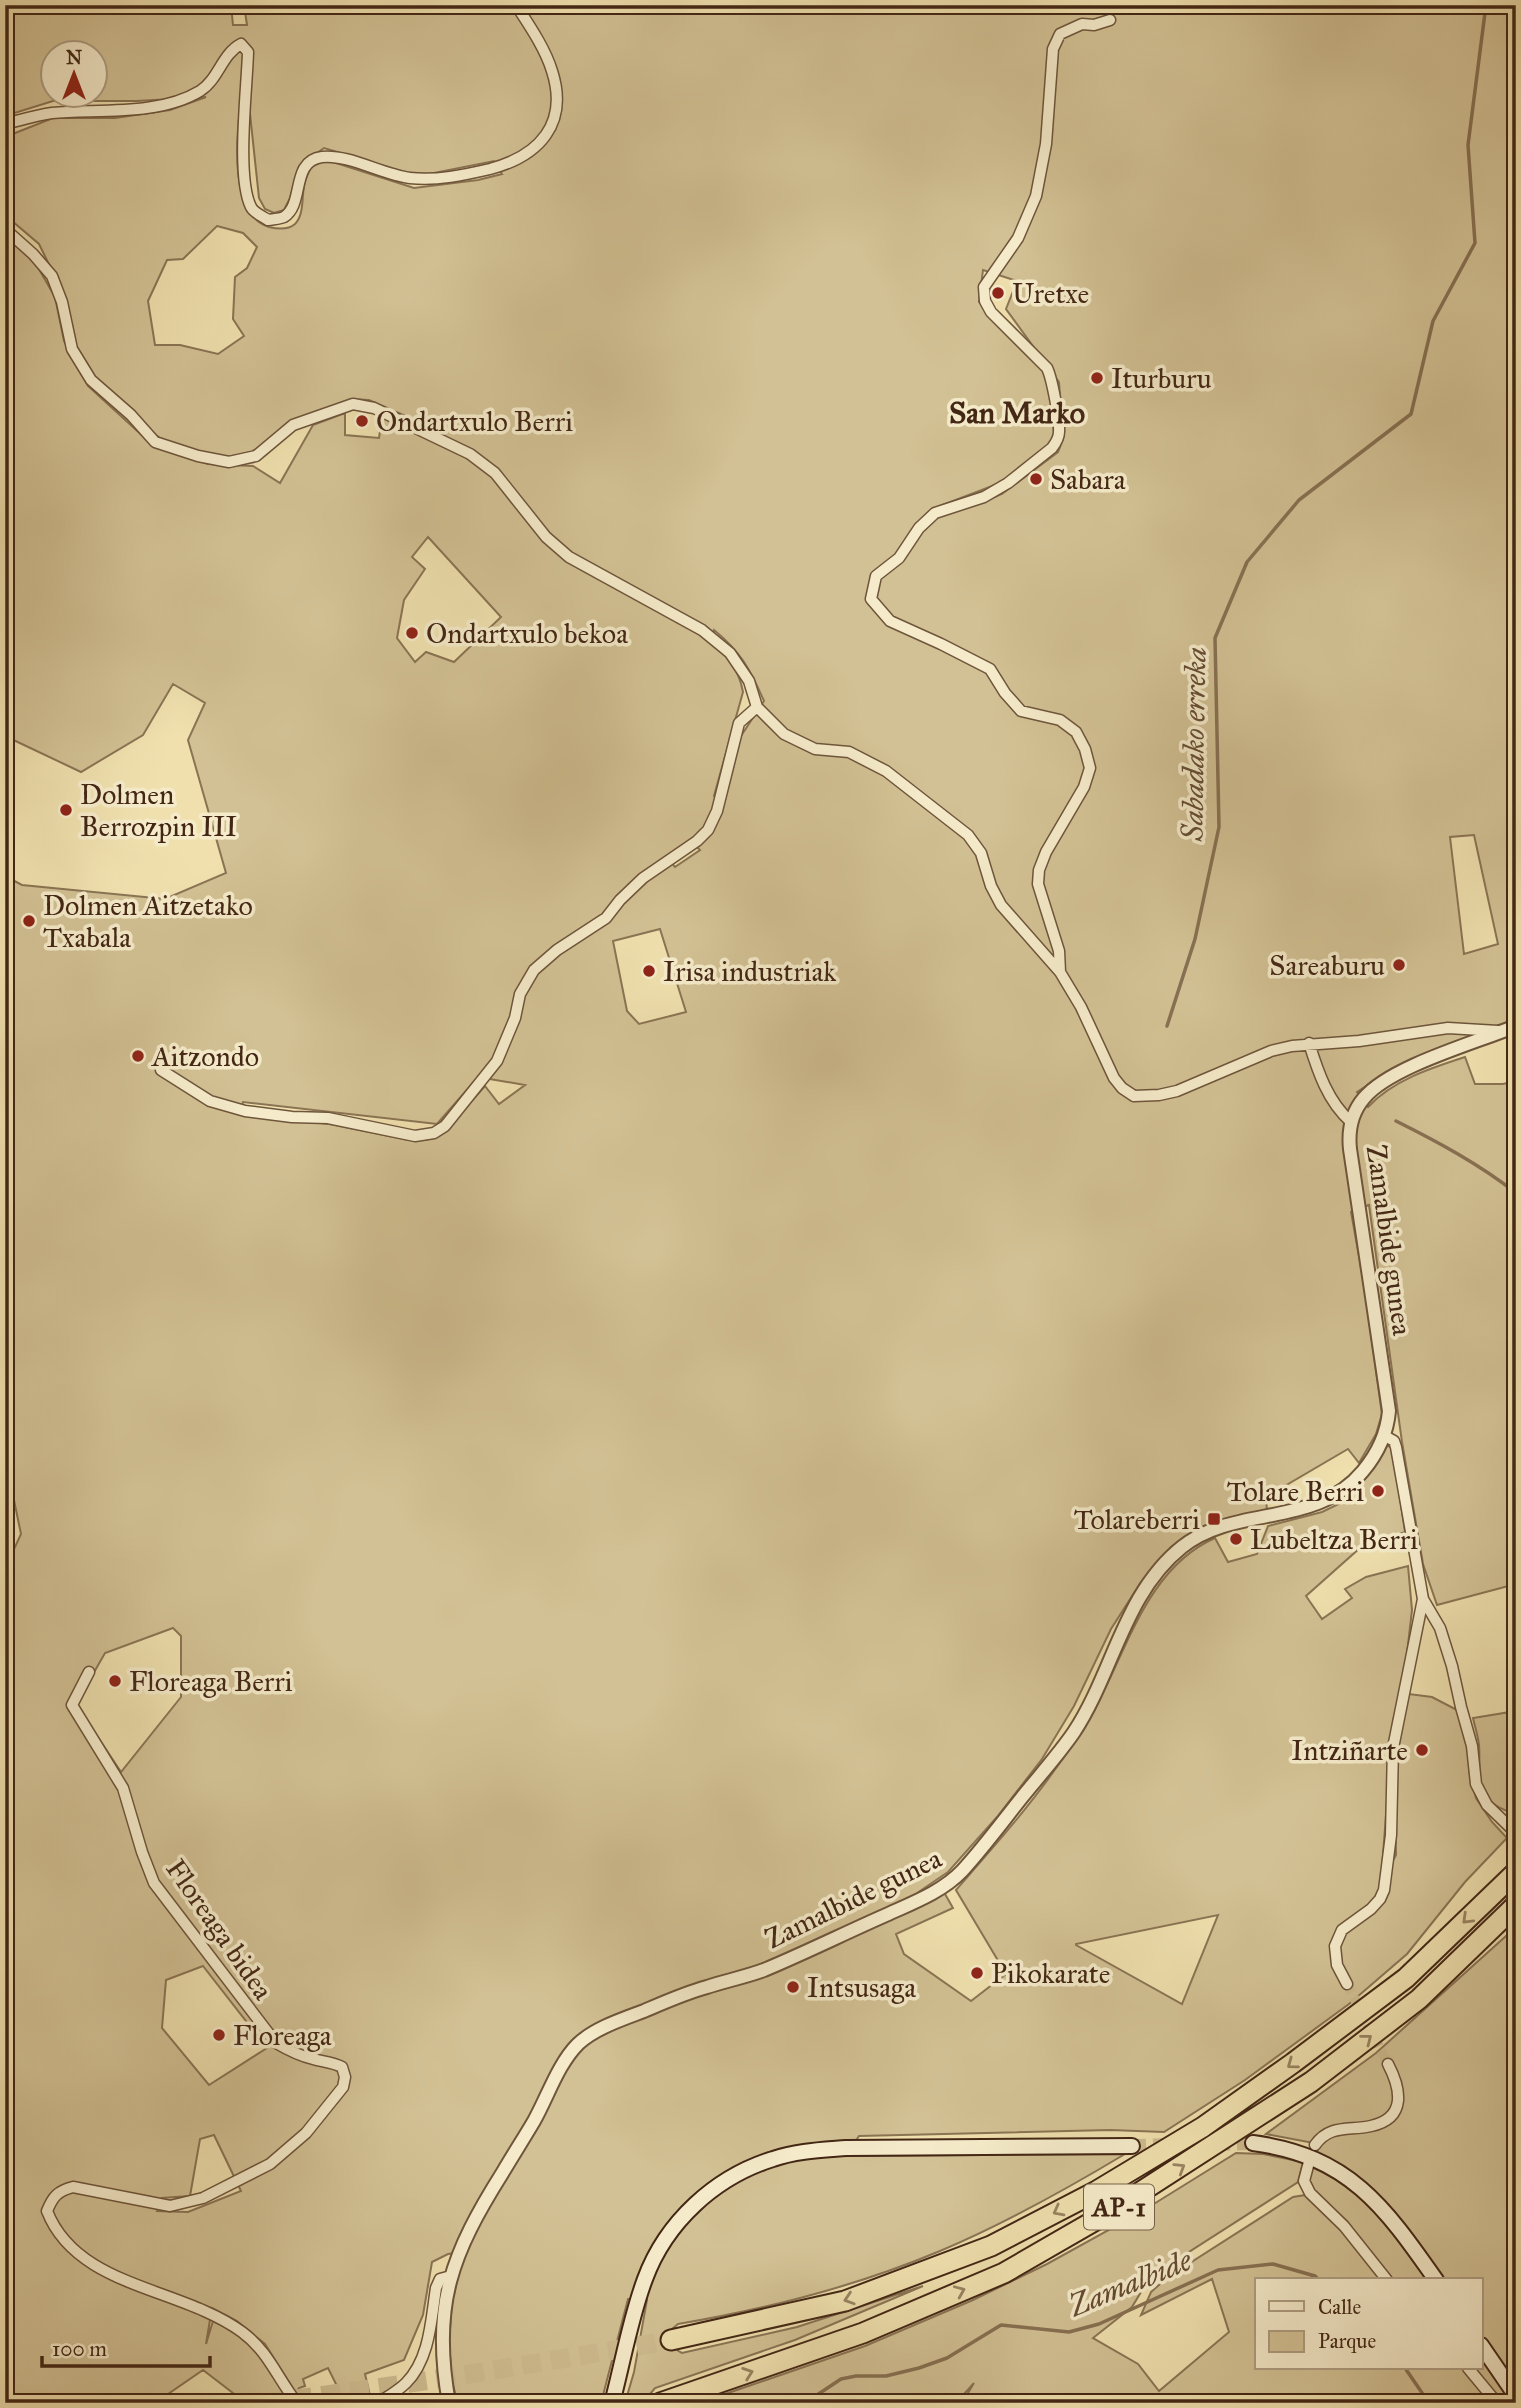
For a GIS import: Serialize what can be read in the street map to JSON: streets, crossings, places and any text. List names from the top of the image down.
{
  "streets": {
    "highway": ["AP-1"],
    "street": ["Zamalbide gunea", "Floreaga bidea"]
  },
  "districts": ["San Marko"],
  "water": ["Sabadako erreka", "Zamalbide"],
  "places": {
    "other": [
      "Uretxe",
      "Iturburu",
      "Ondartxulo Berri",
      "Sabara",
      "Ondartxulo bekoa",
      "Dolmen Berrozpin III",
      "Dolmen Aitzetako Txabala",
      "Sareaburu",
      "Irisa industriak",
      "Aitzondo",
      "Tolare Berri",
      "Lubeltza Berri",
      "Floreaga Berri",
      "Intziñarte",
      "Pikokarate",
      "Intsusaga",
      "Floreaga"
    ],
    "transit": ["Tolareberri"]
  },
  "legend": ["Calle", "Parque"],
  "scale_bar": "100 m",
  "north": "top"
}
